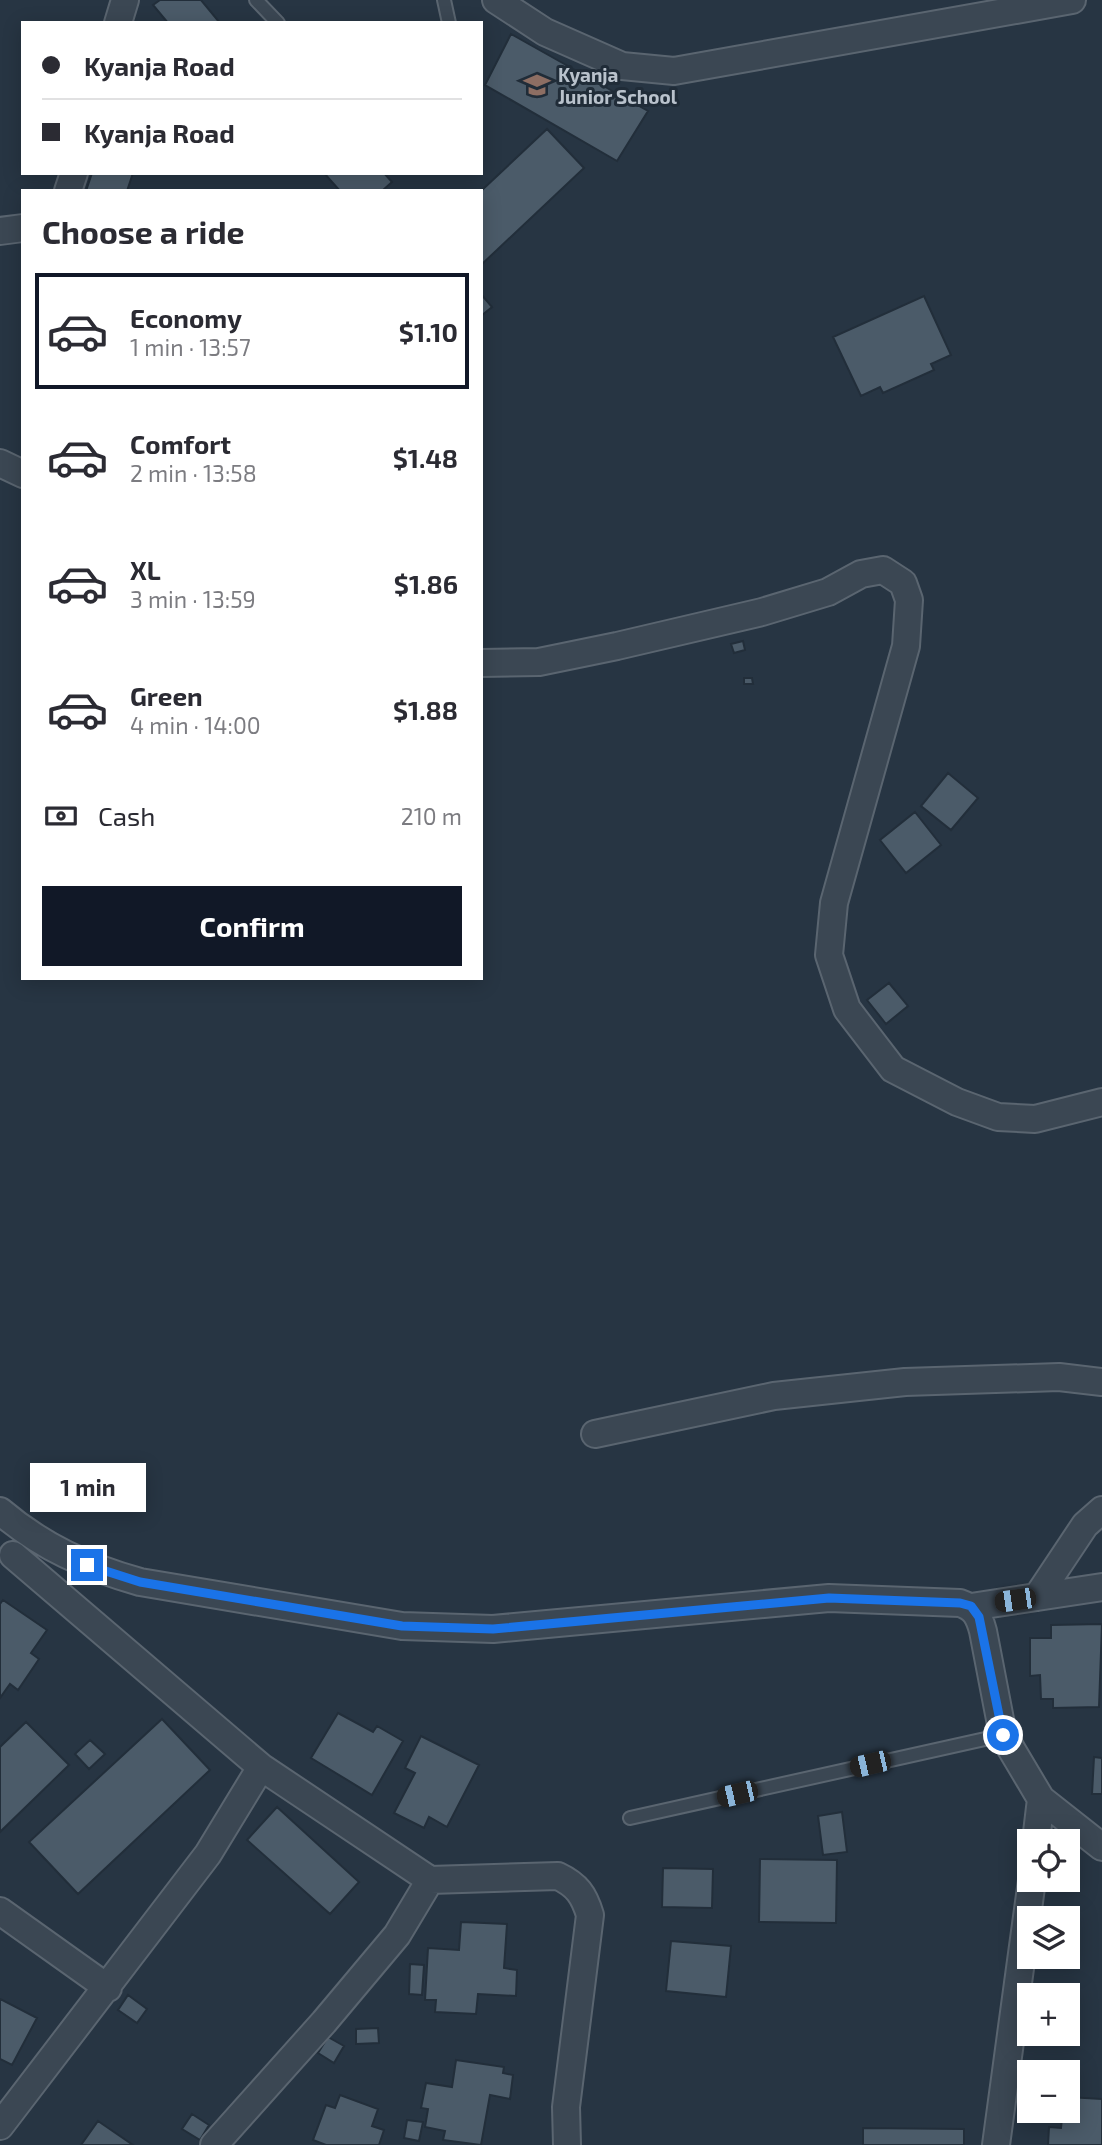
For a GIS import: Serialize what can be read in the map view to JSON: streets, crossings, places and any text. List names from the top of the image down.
{
  "places": {
    "school or university": ["Kyanja Junior School"]
  },
  "page": {
    "banner": ["Kyanja Road", "Kyanja Road"],
    "heading": "Choose a ride",
    "list": [
      {
        "name": "Economy",
        "note": "1 min · 13:57",
        "value": "$1.10"
      },
      {
        "name": "Comfort",
        "note": "2 min · 13:58",
        "value": "$1.48"
      },
      {
        "name": "XL",
        "note": "3 min · 13:59",
        "value": "$1.86"
      },
      {
        "name": "Green",
        "note": "4 min · 14:00",
        "value": "$1.88"
      }
    ],
    "pay": ["Cash", "210 m"],
    "buttons": "Confirm",
    "bubble": "1 min",
    "map_buttons": ["+", "−"]
  }
}
